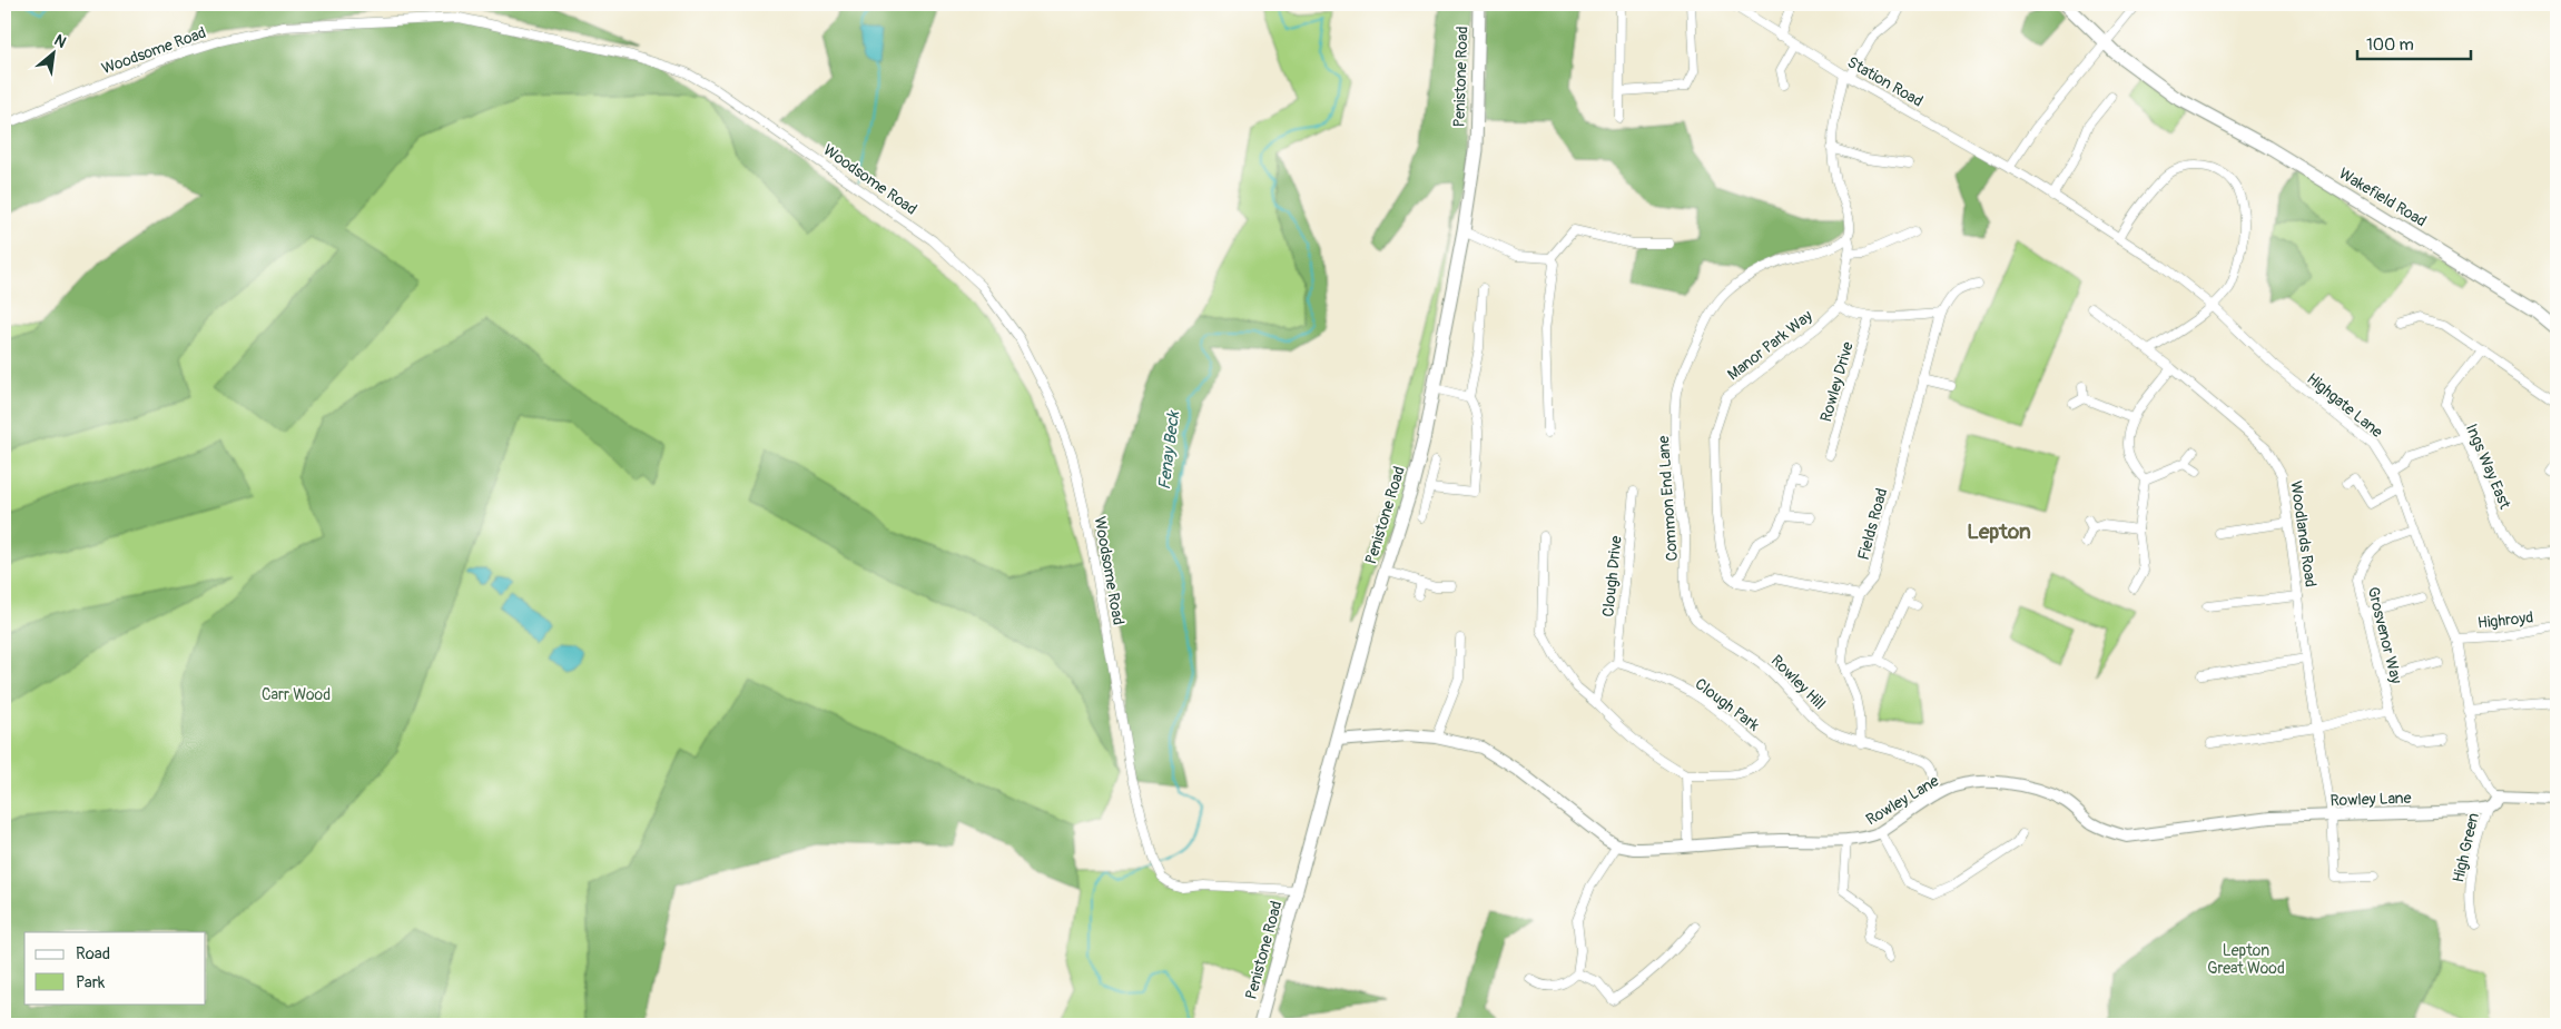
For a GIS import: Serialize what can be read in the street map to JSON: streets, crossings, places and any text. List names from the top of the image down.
{
  "streets": {
    "highway": ["Penistone Road", "Wakefield Road"],
    "main road": ["Rowley Lane"],
    "street": [
      "Woodsome Road",
      "Station Road",
      "Manor Park Way",
      "Rowley Drive",
      "Highgate Lane",
      "Ings Way East",
      "Common End Lane",
      "Fields Road",
      "Woodlands Road",
      "Clough Drive",
      "Highroyd",
      "Grosvenor Way",
      "Rowley Hill",
      "Clough Park",
      "High Green"
    ]
  },
  "crossings": [
    ["Woodsome Road", "Penistone Road"],
    ["Penistone Road", "Rowley Lane"],
    ["Station Road", "Highgate Lane"],
    ["Highgate Lane", "Highroyd"],
    ["Highgate Lane", "Grosvenor Way"],
    ["Common End Lane", "Rowley Hill"],
    ["Woodlands Road", "Rowley Lane"],
    ["Clough Drive", "Clough Park"],
    ["Rowley Hill", "Rowley Lane"],
    ["Rowley Lane", "High Green"]
  ],
  "districts": ["Lepton"],
  "water": ["Fenay Beck"],
  "parks": ["Carr Wood", "Lepton Great Wood"],
  "legend": ["Road", "Park"],
  "scale_bar": "100 m",
  "north": "top right"
}
